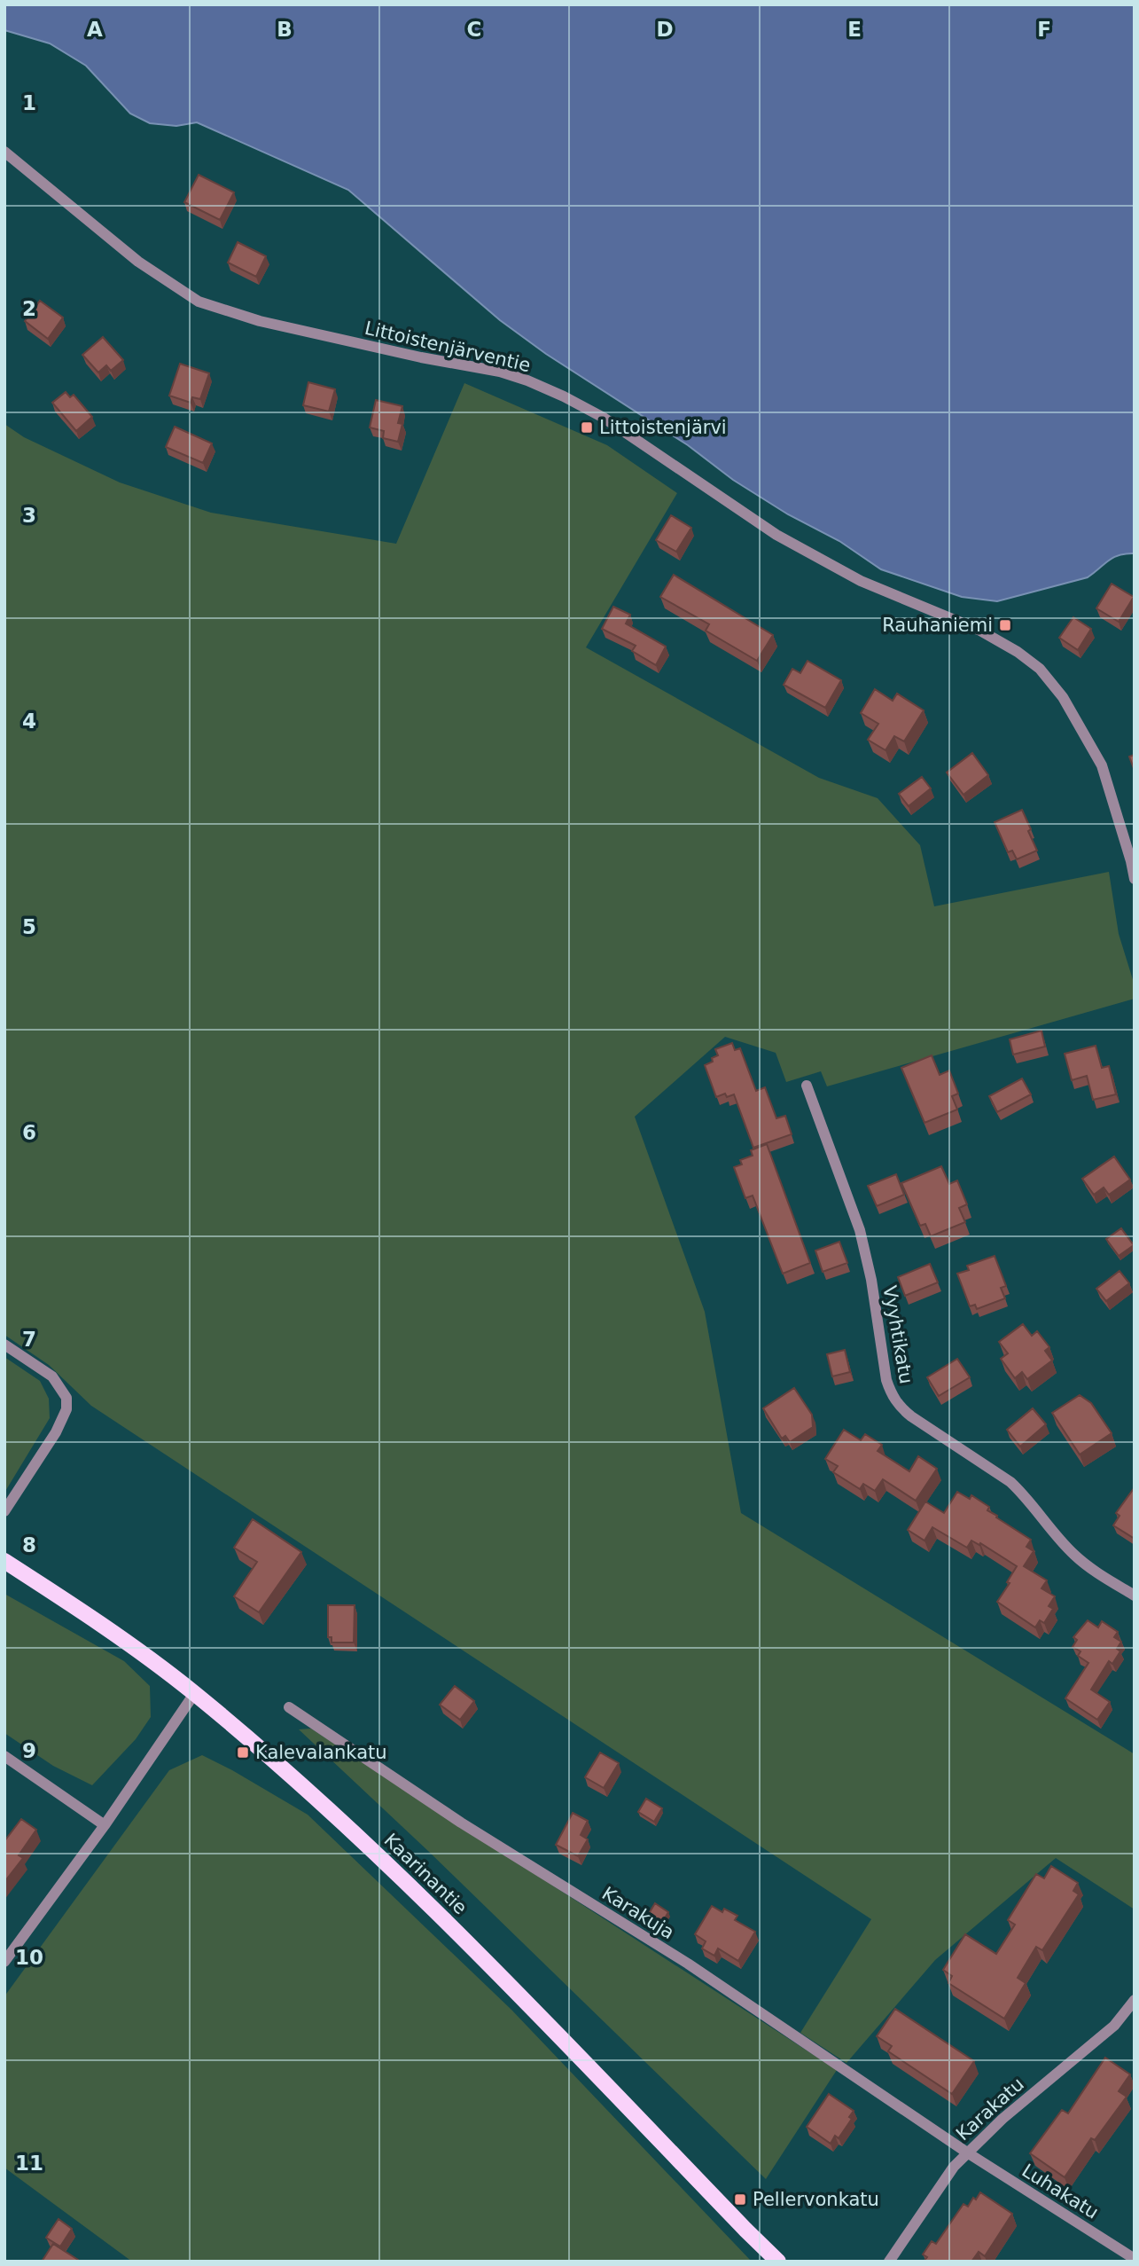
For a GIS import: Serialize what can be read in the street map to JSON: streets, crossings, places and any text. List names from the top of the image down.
{
  "streets": {
    "main road": ["Kaarinantie"],
    "street": [
      "Littoistenjärventie",
      "Vyyhtikatu",
      "Karakuja",
      "Karakatu",
      "Luhakatu"
    ]
  },
  "crossings": [
    ["Karakuja", "Karakatu"],
    ["Karakuja", "Luhakatu"],
    ["Karakatu", "Luhakatu"]
  ],
  "places": {
    "transit": [
      "Littoistenjärvi",
      "Rauhaniemi",
      "Kalevalankatu",
      "Pellervonkatu"
    ]
  },
  "grid": {
    "columns": [
      "A",
      "B",
      "C",
      "D",
      "E",
      "F"
    ],
    "rows": [
      "1",
      "2",
      "3",
      "4",
      "5",
      "6",
      "7",
      "8",
      "9",
      "10",
      "11"
    ]
  }
}
